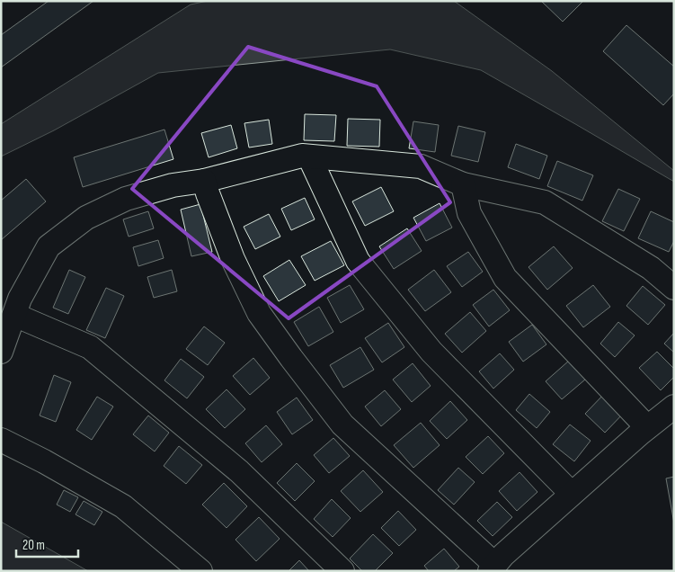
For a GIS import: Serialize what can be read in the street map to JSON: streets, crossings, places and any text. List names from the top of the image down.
{
  "scale_bar": "20 m"
}
